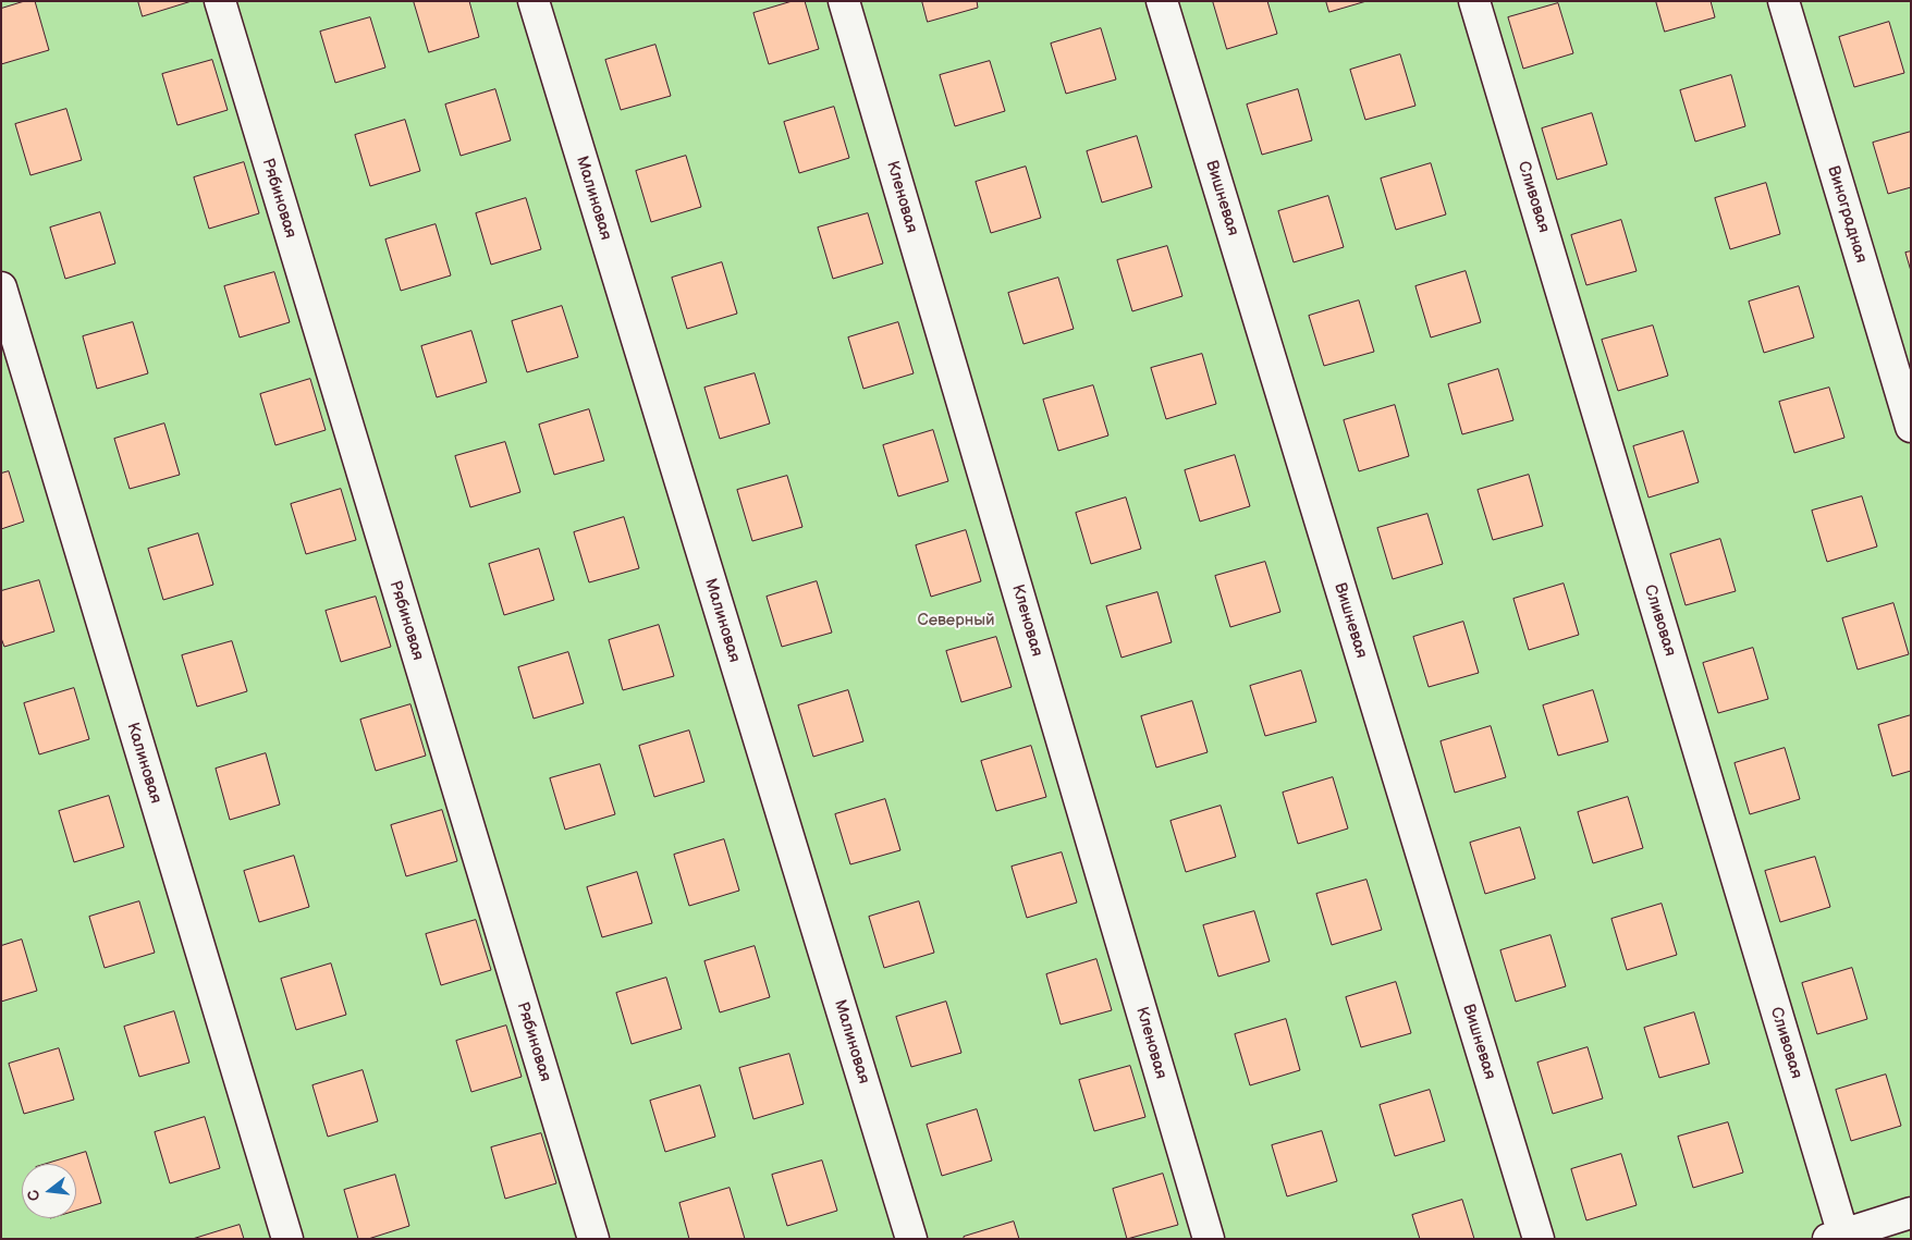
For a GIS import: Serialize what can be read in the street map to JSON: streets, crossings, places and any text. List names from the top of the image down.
{
  "streets": {
    "street": [
      "Кленовая",
      "Сливовая",
      "Рябиновая",
      "Малиновая",
      "Вишневая",
      "Виноградная",
      "Калиновая"
    ]
  },
  "parks": ["Северный"],
  "north": "left"
}
